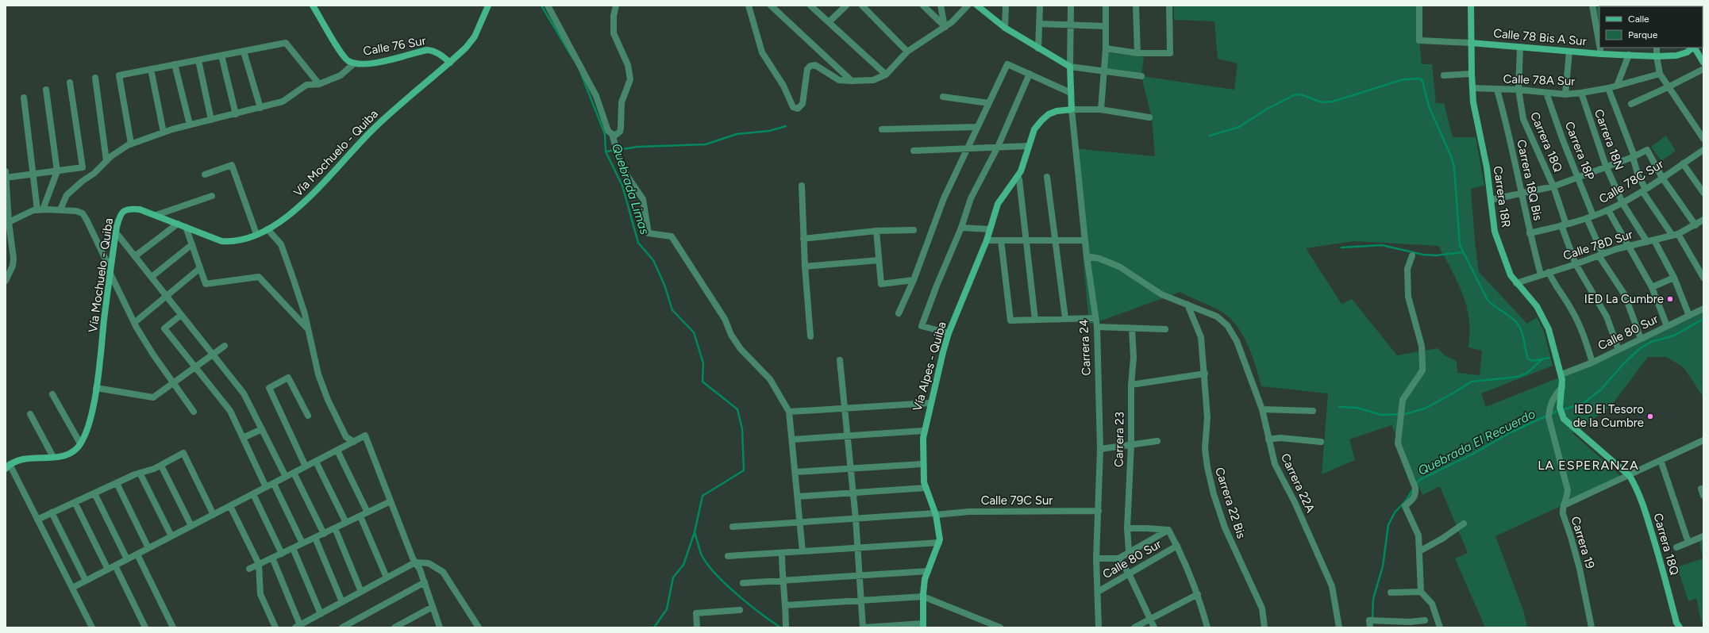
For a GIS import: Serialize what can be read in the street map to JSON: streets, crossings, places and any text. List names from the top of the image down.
{
  "streets": {
    "street": [
      "Calle 78 Bis A Sur",
      "Calle 76 Sur",
      "Calle 78A Sur",
      "Carrera 18N",
      "Carrera 18Q",
      "Carrera 18P",
      "Vía Mochuelo - Quiba",
      "Carrera 18Q Bis",
      "Calle 78C Sur",
      "Carrera 18R",
      "Calle 78D Sur",
      "Calle 80 Sur",
      "Carrera 24",
      "Vía Alpes - Quiba",
      "Carrera 23",
      "Carrera 22A",
      "Calle 79C Sur",
      "Carrera 22 Bis",
      "Carrera 19"
    ]
  },
  "crossings": [
    ["Calle 78 Bis A Sur", "Carrera 18Q"],
    ["Calle 78 Bis A Sur", "Carrera 18R"],
    ["Calle 76 Sur", "Vía Mochuelo - Quiba"],
    ["Calle 78A Sur", "Carrera 18N"],
    ["Calle 78A Sur", "Carrera 18Q"],
    ["Calle 78A Sur", "Carrera 18P"],
    ["Calle 78A Sur", "Carrera 18Q Bis"],
    ["Calle 78A Sur", "Carrera 18R"],
    ["Carrera 18N", "Calle 78C Sur"],
    ["Carrera 18N", "Calle 78D Sur"],
    ["Carrera 18Q", "Calle 78C Sur"],
    ["Carrera 18Q", "Carrera 18R"],
    ["Carrera 18Q", "Calle 78D Sur"],
    ["Carrera 18Q", "Calle 80 Sur"],
    ["Carrera 18P", "Calle 78C Sur"],
    ["Carrera 18P", "Calle 78D Sur"],
    ["Carrera 18P", "Calle 80 Sur"],
    ["Carrera 18Q Bis", "Calle 78C Sur"],
    ["Carrera 18Q Bis", "Calle 78D Sur"],
    ["Carrera 18R", "Calle 78D Sur"],
    ["Carrera 18R", "Calle 80 Sur"],
    ["Carrera 18R", "Carrera 19"],
    ["Calle 80 Sur", "Carrera 24"],
    ["Carrera 24", "Vía Alpes - Quiba"],
    ["Carrera 24", "Calle 79C Sur"],
    ["Vía Alpes - Quiba", "Calle 79C Sur"],
    ["Carrera 22A", "Carrera 22 Bis"]
  ],
  "districts": ["LA ESPERANZA"],
  "water": ["Quebrada Limas", "Quebrada El Recuerdo"],
  "places": ["IED La Cumbre", "IED El Tesoro de la Cumbre"],
  "legend": ["Calle", "Parque"]
}
